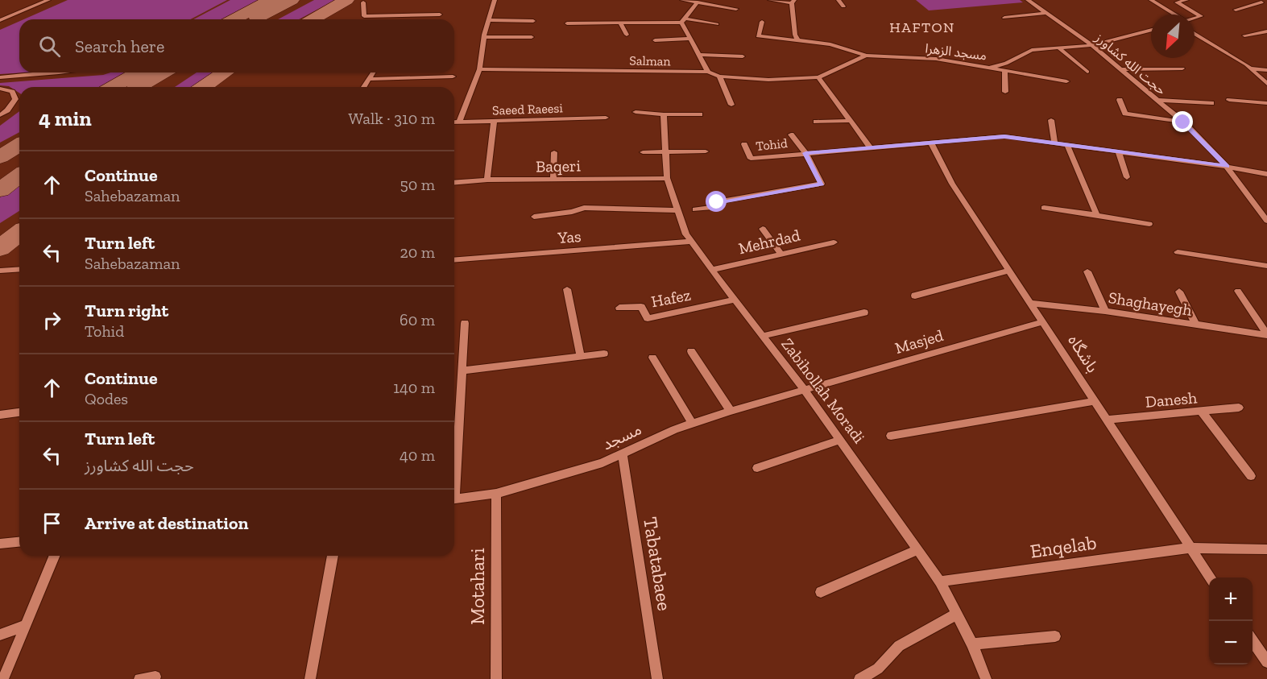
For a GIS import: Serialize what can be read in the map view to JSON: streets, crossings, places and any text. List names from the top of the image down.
{
  "streets": {
    "street": [
      "مسجد الزهرا",
      "Salman",
      "حجت الله کشاورز",
      "Saeed Raeesi",
      "Tohid",
      "Baqeri",
      "Yas",
      "Mehrdad",
      "Hafez",
      "Shaghayegh",
      "Masjed",
      "باشگاه",
      "Zabihollah Moradi",
      "Danesh",
      "مسجد",
      "Enqelab",
      "Tabatabaee",
      "Motahari"
    ]
  },
  "crossings": [
    ["مسجد الزهرا", "Salman"],
    ["مسجد الزهرا", "حجت الله کشاورز"],
    ["حجت الله کشاورز", "Tohid"],
    ["Tohid", "باشگاه"],
    ["Baqeri", "Zabihollah Moradi"],
    ["Yas", "Zabihollah Moradi"],
    ["Mehrdad", "Zabihollah Moradi"],
    ["Hafez", "Zabihollah Moradi"],
    ["Shaghayegh", "باشگاه"],
    ["Masjed", "باشگاه"],
    ["Masjed", "Zabihollah Moradi"],
    ["Masjed", "مسجد"],
    ["باشگاه", "Danesh"],
    ["باشگاه", "Enqelab"],
    ["Zabihollah Moradi", "مسجد"],
    ["Zabihollah Moradi", "Enqelab"],
    ["مسجد", "Tabatabaee"],
    ["مسجد", "Motahari"]
  ],
  "districts": ["HAFTON"],
  "north": "bottom left",
  "page": {
    "search": "Search here",
    "heading": ["4 min", "Walk · 310 m"],
    "list": [
      ["Continue", "Sahebazaman", "50 m"],
      ["Turn left", "Sahebazaman", "20 m"],
      ["Turn right", "Tohid", "60 m"],
      ["Continue", "Qodes", "140 m"],
      ["Turn left", "حجت الله کشاورز", "40 m"],
      "Arrive at destination"
    ],
    "map_buttons": ["+", "−"]
  }
}
